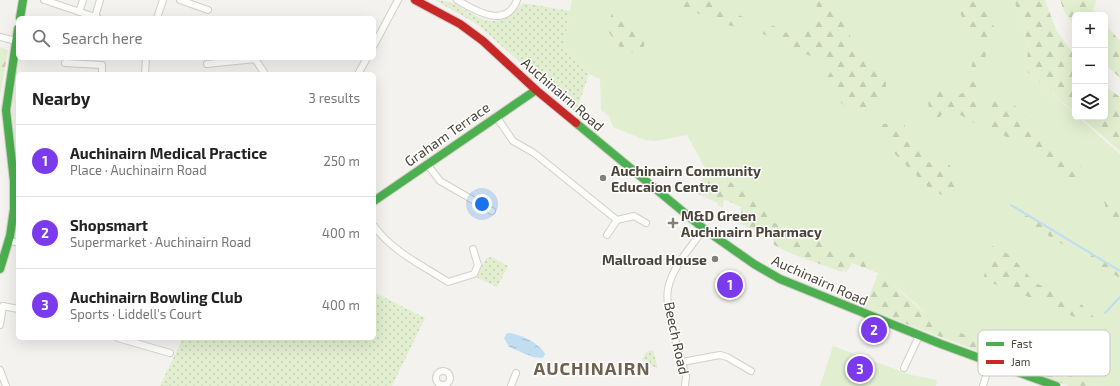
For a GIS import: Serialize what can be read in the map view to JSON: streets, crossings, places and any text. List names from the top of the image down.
{
  "streets": {
    "main road": ["Auchinairn Road", "Graham Terrace"],
    "street": ["Beech Road"]
  },
  "crossings": [
    ["Auchinairn Road", "Graham Terrace"],
    ["Auchinairn Road", "Beech Road"]
  ],
  "districts": ["AUCHINAIRN"],
  "places": {
    "other": ["Auchinairn Community Educaion Centre", "Mallroad House"],
    "health": ["M&D Green Auchinairn Pharmacy"]
  },
  "legend": ["Fast", "Jam"],
  "page": {
    "map_buttons": ["+", "−"],
    "search": "Search here",
    "heading": ["Nearby", "3 results"],
    "list": [
      {
        "mark": "1",
        "name": "Auchinairn Medical Practice",
        "note": "Place · Auchinairn Road",
        "value": "250 m"
      },
      {
        "mark": "2",
        "name": "Shopsmart",
        "note": "Supermarket · Auchinairn Road",
        "value": "400 m"
      },
      {
        "mark": "3",
        "name": "Auchinairn Bowling Club",
        "note": "Sports · Liddell's Court",
        "value": "400 m"
      }
    ],
    "pins": ["1", "2", "3"]
  }
}
